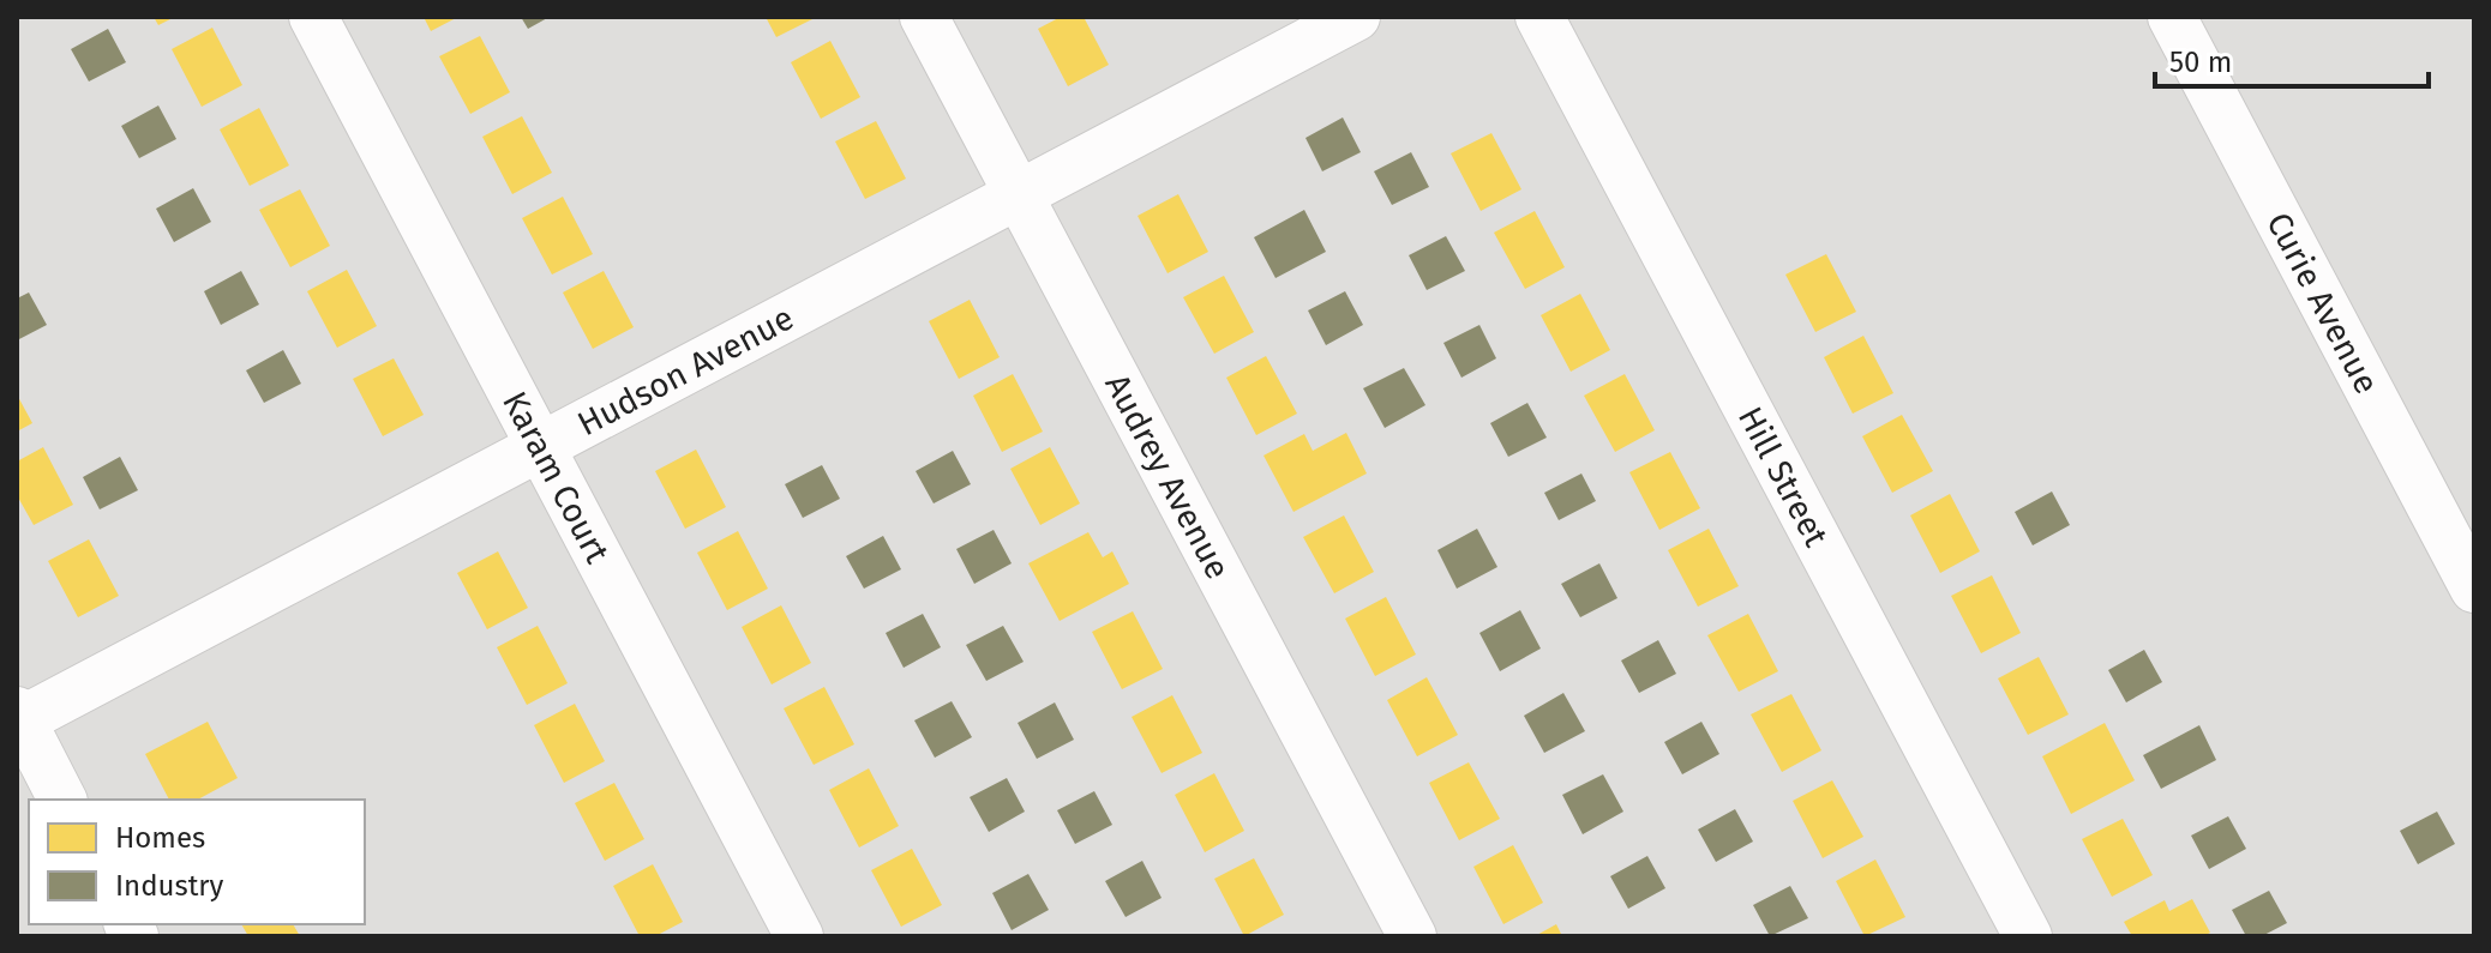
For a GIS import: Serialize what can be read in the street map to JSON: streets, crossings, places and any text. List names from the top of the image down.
{
  "streets": {
    "street": [
      "Curie Avenue",
      "Hudson Avenue",
      "Karam Court",
      "Audrey Avenue",
      "Hill Street"
    ]
  },
  "crossings": [
    ["Hudson Avenue", "Karam Court"],
    ["Hudson Avenue", "Audrey Avenue"]
  ],
  "legend": ["Homes", "Industry"],
  "scale_bar": "50 m"
}
